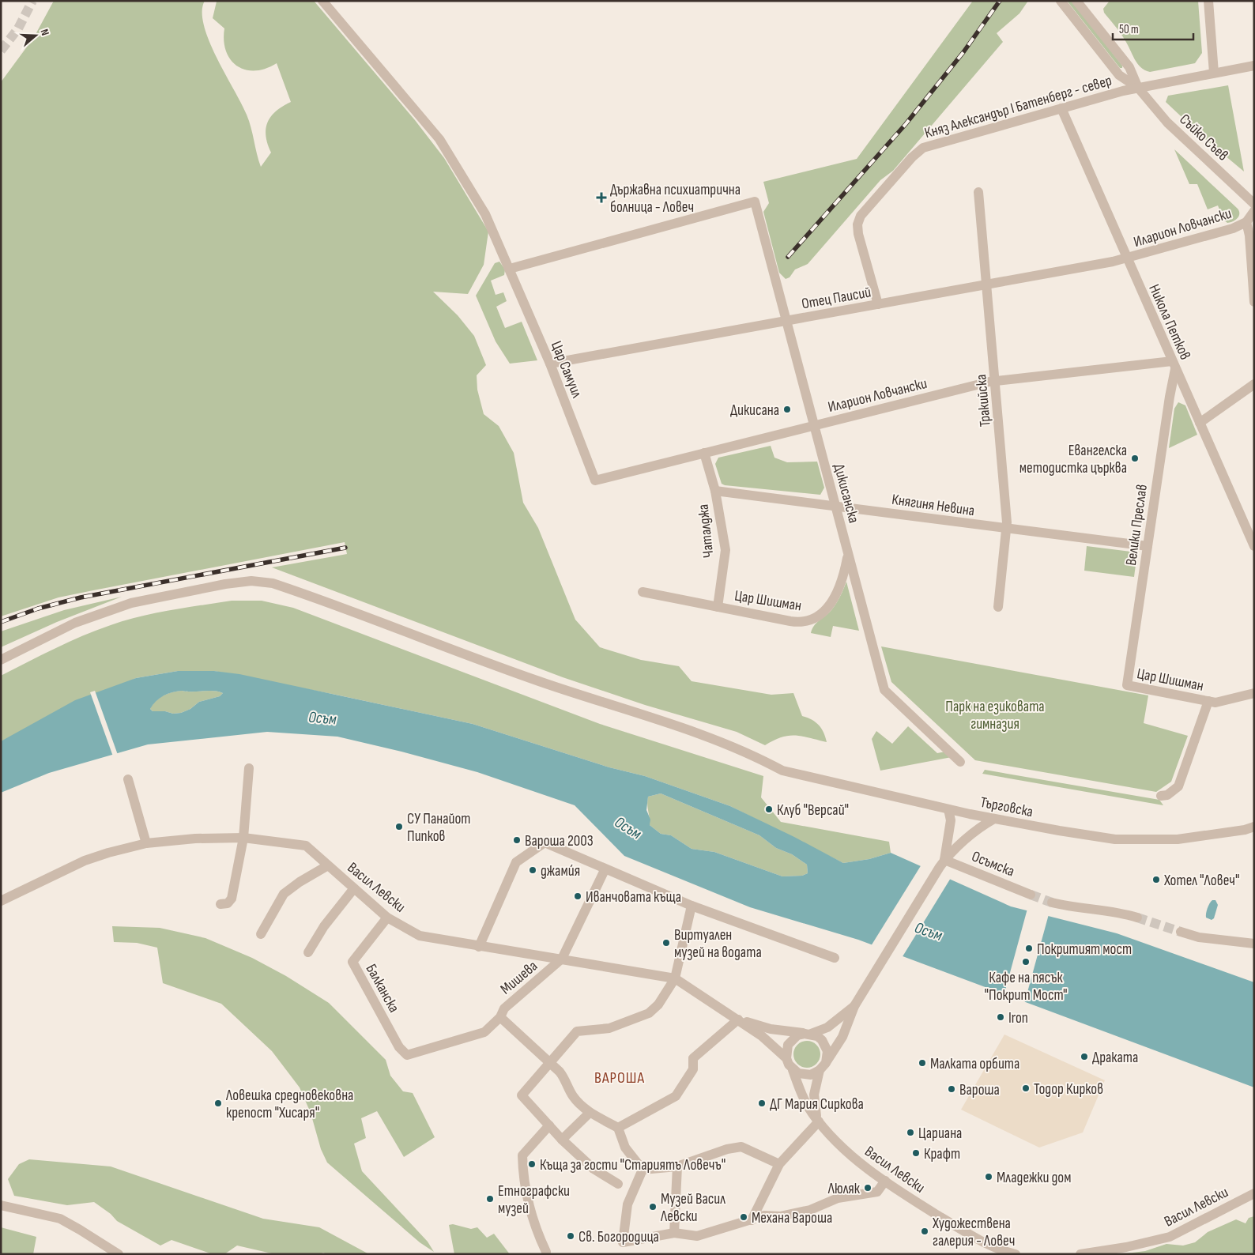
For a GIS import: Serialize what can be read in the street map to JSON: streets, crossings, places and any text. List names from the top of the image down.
{
  "streets": {
    "street": [
      "Княз Александър I Батенберг - север",
      "Съйко Съев",
      "Иларион Ловчански",
      "Отец Паисий",
      "Никола Петков",
      "Цар Самуил",
      "Тракийска",
      "Дикисанска",
      "Княгиня Невина",
      "Велики Преслав",
      "Чаталджа",
      "Цар Шишман",
      "Търговска",
      "Осъмска",
      "Васил Левски",
      "Мишева",
      "Балканска"
    ]
  },
  "crossings": [
    ["Княз Александър I Батенберг - север", "Съйко Съев"],
    ["Княз Александър I Батенберг - север", "Отец Паисий"],
    ["Княз Александър I Батенберг - север", "Никола Петков"],
    ["Иларион Ловчански", "Отец Паисий"],
    ["Иларион Ловчански", "Никола Петков"],
    ["Иларион Ловчански", "Цар Самуил"],
    ["Иларион Ловчански", "Тракийска"],
    ["Иларион Ловчански", "Дикисанска"],
    ["Иларион Ловчански", "Велики Преслав"],
    ["Иларион Ловчански", "Чаталджа"],
    ["Отец Паисий", "Никола Петков"],
    ["Отец Паисий", "Цар Самуил"],
    ["Отец Паисий", "Тракийска"],
    ["Отец Паисий", "Дикисанска"],
    ["Никола Петков", "Велики Преслав"],
    ["Цар Самуил", "Дикисанска"],
    ["Тракийска", "Княгиня Невина"],
    ["Дикисанска", "Княгиня Невина"],
    ["Дикисанска", "Цар Шишман"],
    ["Княгиня Невина", "Велики Преслав"],
    ["Княгиня Невина", "Чаталджа"],
    ["Велики Преслав", "Цар Шишман"],
    ["Чаталджа", "Цар Шишман"],
    ["Васил Левски", "Мишева"],
    ["Васил Левски", "Балканска"],
    ["Мишева", "Балканска"]
  ],
  "districts": ["ВАРОША"],
  "water": ["Осъм"],
  "parks": ["Парк на езиковата гимназия"],
  "places": {
    "health": ["Държавна психиатрична болница - Ловеч"],
    "other": [
      "Дикисана",
      "Евангелска методистка църква",
      "Клуб \"Версай\"",
      "СУ Панайот Пипков",
      "Вароша 2003",
      "джами́я",
      "Хотел \"Ловеч\"",
      "Иванчовата къща",
      "Виртуален музей на водата",
      "Покритият мост",
      "Кафе на пясък \"Покрит Мост\"",
      "Iron",
      "Драката",
      "Малката орбита",
      "Тодор Кирков",
      "Вароша",
      "Ловешка средновековна крепост \"Хисаря\"",
      "ДГ Мария Сиркова",
      "Цариана",
      "Крафт",
      "Къща за гости \"Стариятъ Ловечъ\"",
      "Младежки дом",
      "Люляк",
      "Етнографски музей",
      "Музей Васил Левски",
      "Механа Вароша",
      "Художествена галерия - Ловеч",
      "Св. Богородица"
    ]
  },
  "scale_bar": "50 m",
  "north": "right"
}
